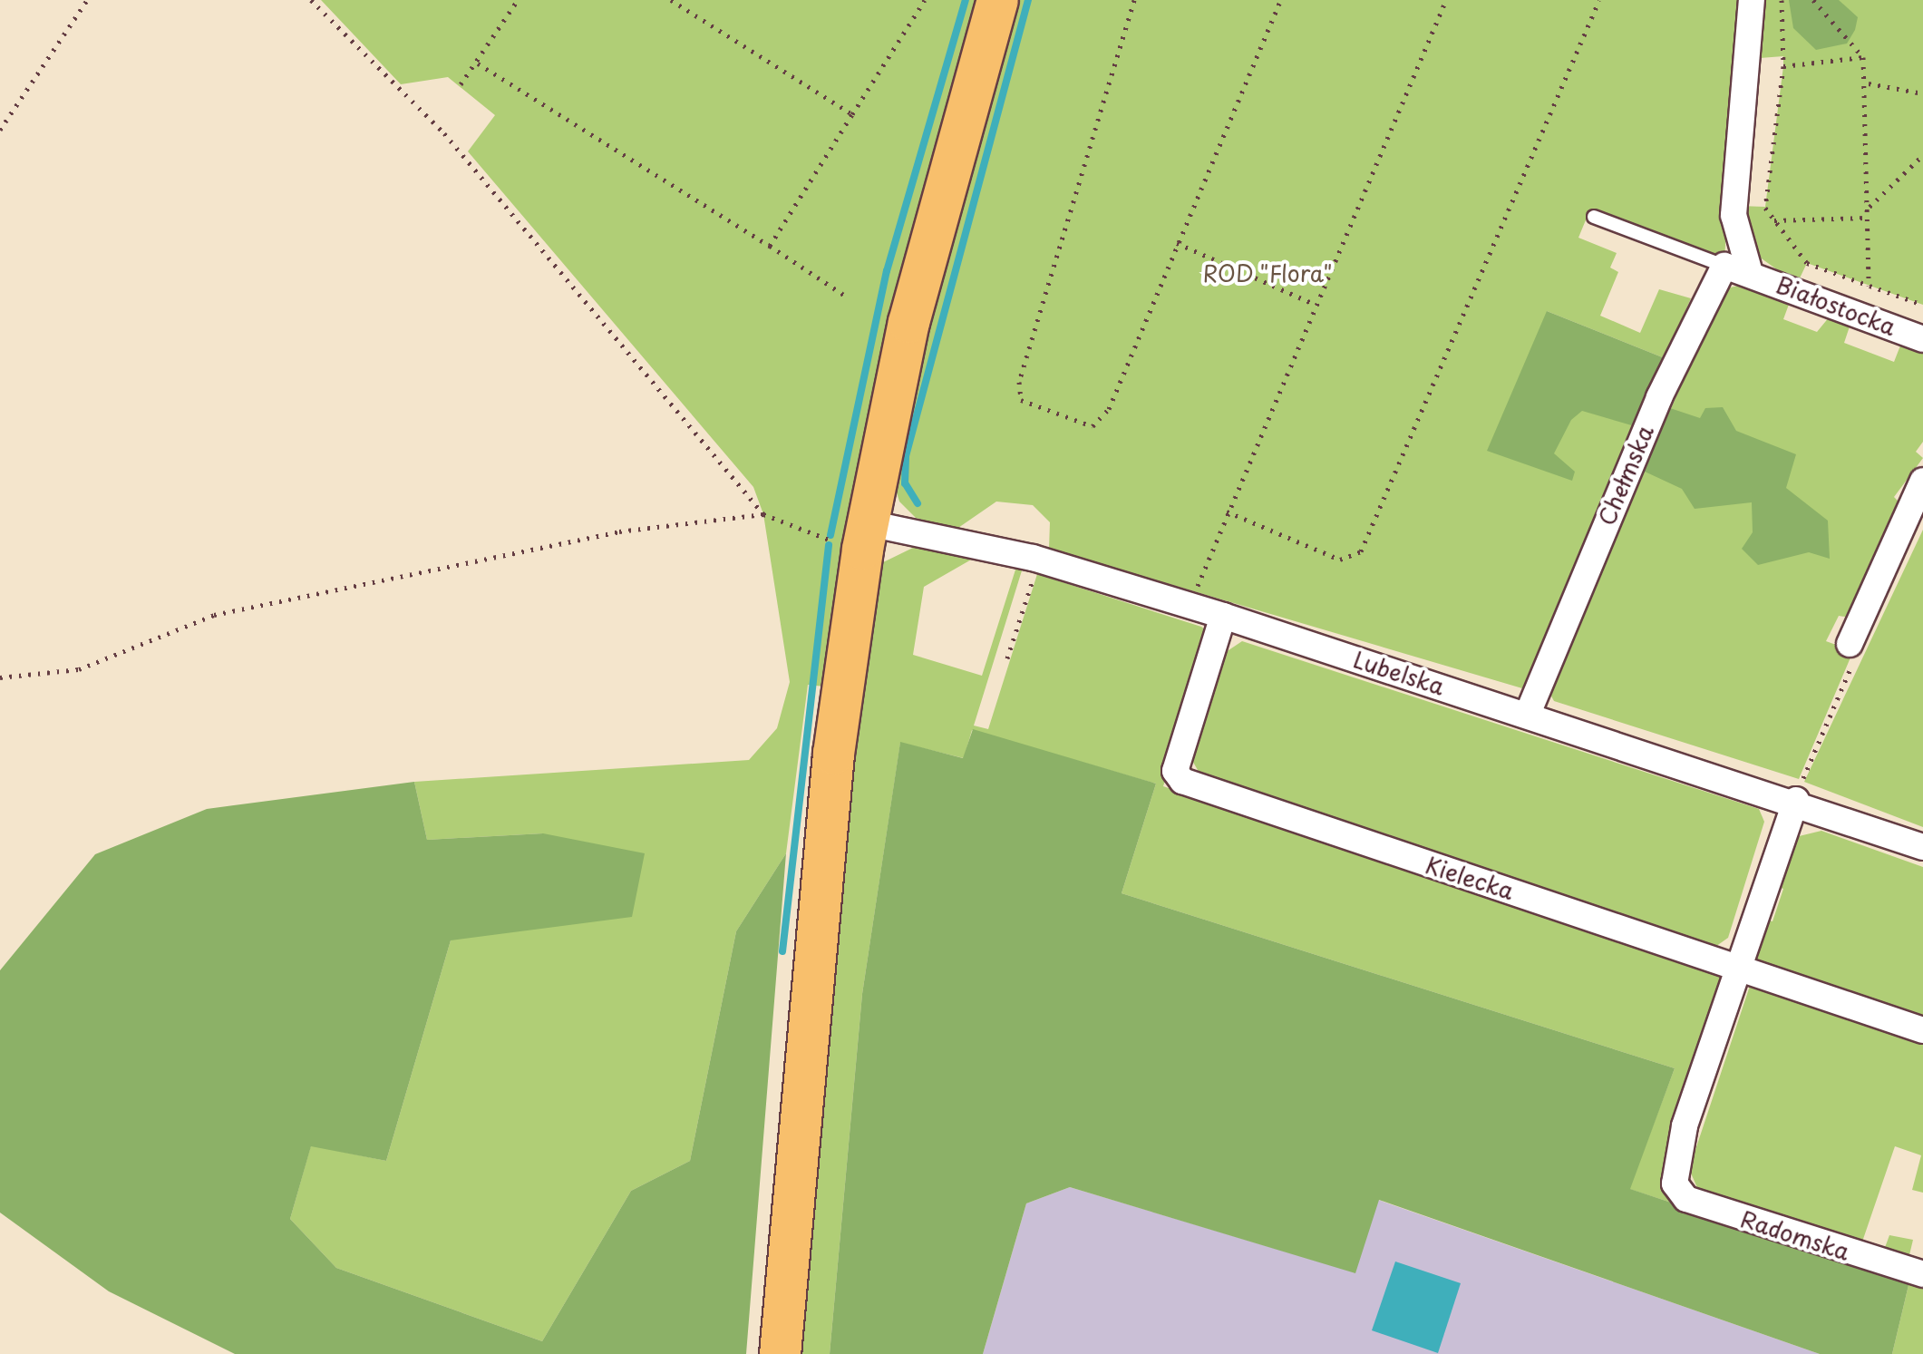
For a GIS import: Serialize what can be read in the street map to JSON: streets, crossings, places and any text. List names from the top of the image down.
{
  "streets": {
    "street": [
      "Białostocka",
      "Chełmska",
      "Lubelska",
      "Kielecka",
      "Radomska"
    ]
  },
  "crossings": [
    ["Chełmska", "Lubelska"],
    ["Lubelska", "Kielecka"],
    ["Kielecka", "Radomska"]
  ],
  "parks": ["ROD \"Flora\""]
}
